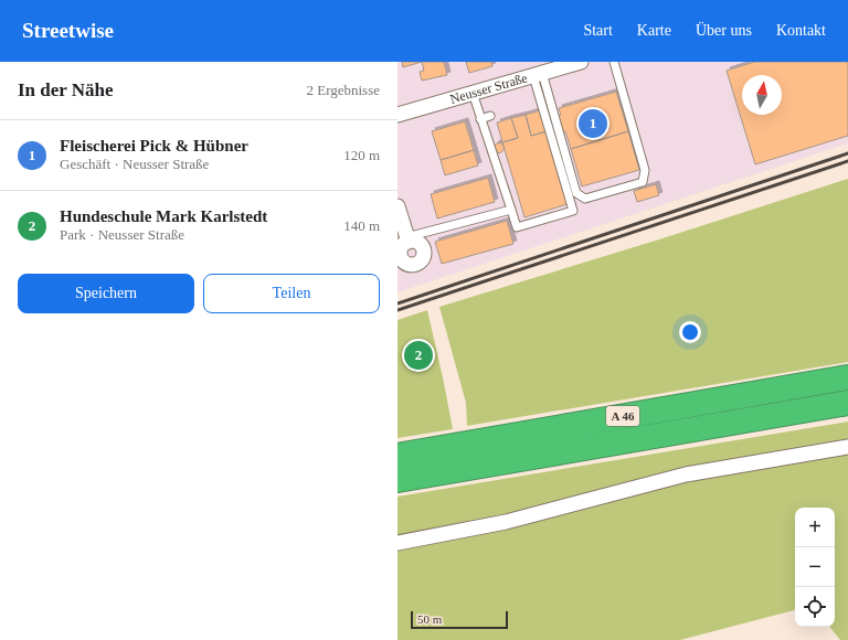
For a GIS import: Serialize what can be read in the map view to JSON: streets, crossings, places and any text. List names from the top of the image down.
{
  "streets": {
    "highway": ["A 46"],
    "street": ["Neusser Straße"]
  },
  "scale_bar": "50 m",
  "north": "top",
  "page": {
    "header": "Streetwise",
    "nav": [
      "Start",
      "Karte",
      "Über uns",
      "Kontakt"
    ],
    "heading": ["In der Nähe", "2 Ergebnisse"],
    "pins": ["1", "2"],
    "list": [
      {
        "mark": "1",
        "name": "Fleischerei Pick & Hübner",
        "note": "Geschäft · Neusser Straße",
        "value": "120 m"
      },
      {
        "mark": "2",
        "name": "Hundeschule Mark Karlstedt",
        "note": "Park · Neusser Straße",
        "value": "140 m"
      }
    ],
    "buttons": ["Speichern", "Teilen"],
    "map_buttons": ["+", "−"],
    "scale": "50 m"
  }
}
